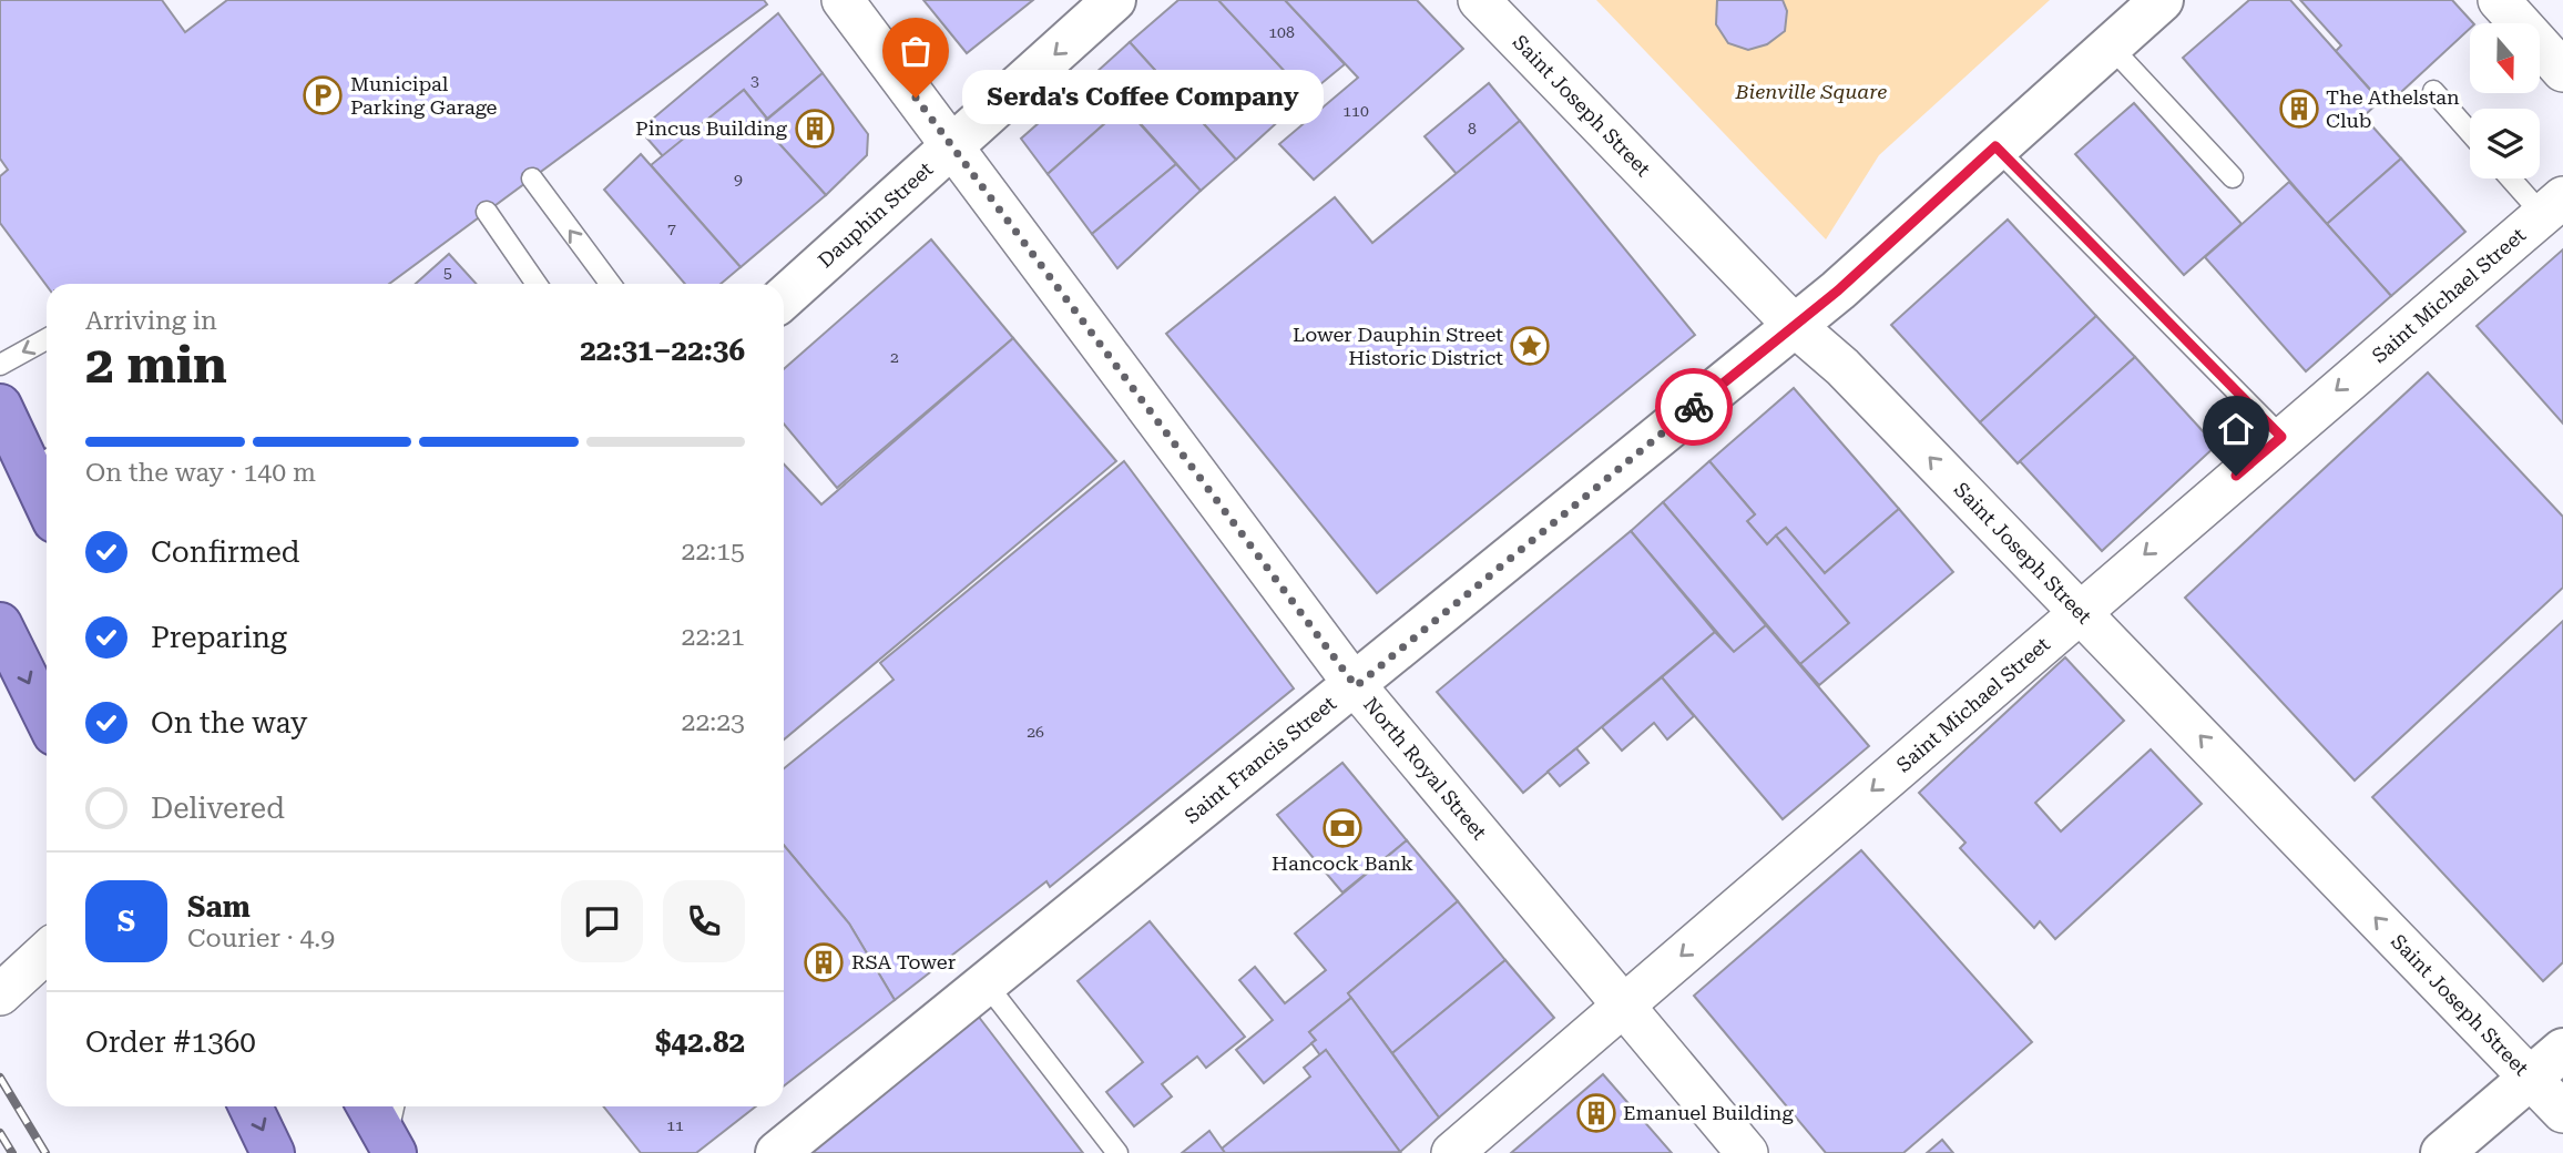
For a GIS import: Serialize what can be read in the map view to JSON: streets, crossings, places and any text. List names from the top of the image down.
{
  "streets": {
    "street": [
      "Saint Joseph Street",
      "Dauphin Street",
      "Saint Michael Street",
      "Saint Francis Street",
      "North Royal Street"
    ]
  },
  "crossings": [
    ["Saint Joseph Street", "Saint Michael Street"],
    ["Saint Joseph Street", "Saint Francis Street"],
    ["Dauphin Street", "North Royal Street"],
    ["Saint Michael Street", "North Royal Street"],
    ["Saint Francis Street", "North Royal Street"]
  ],
  "one_way": ["Saint Joseph Street", "Dauphin Street", "Saint Michael Street"],
  "parks": ["Bienville Square"],
  "places": {
    "parking": ["Municipal Parking Garage"],
    "other": ["Serda's Coffee Company"],
    "building": [
      "The Athelstan Club",
      "Pincus Building",
      "RSA Tower",
      "Emanuel Building"
    ],
    "place": ["Lower Dauphin Street Historic District"],
    "bank": ["Hancock Bank"]
  },
  "house_numbers": [
    "108",
    "3",
    "110",
    "8",
    "9",
    "7",
    "5",
    "2",
    "26",
    "11"
  ],
  "north": "bottom",
  "page": {
    "bubble": "Serda's Coffee Company",
    "heading": ["2 min", "Arriving in", "22:31–22:36"],
    "panel": [
      "Sam",
      "Courier · 4.9",
      "Order #1360",
      "$42.82"
    ],
    "bar": "On the way · 140 m",
    "list": [
      ["Confirmed", "22:15"],
      ["Preparing", "22:21"],
      ["On the way", "22:23"],
      "Delivered"
    ],
    "round": "S"
  }
}
